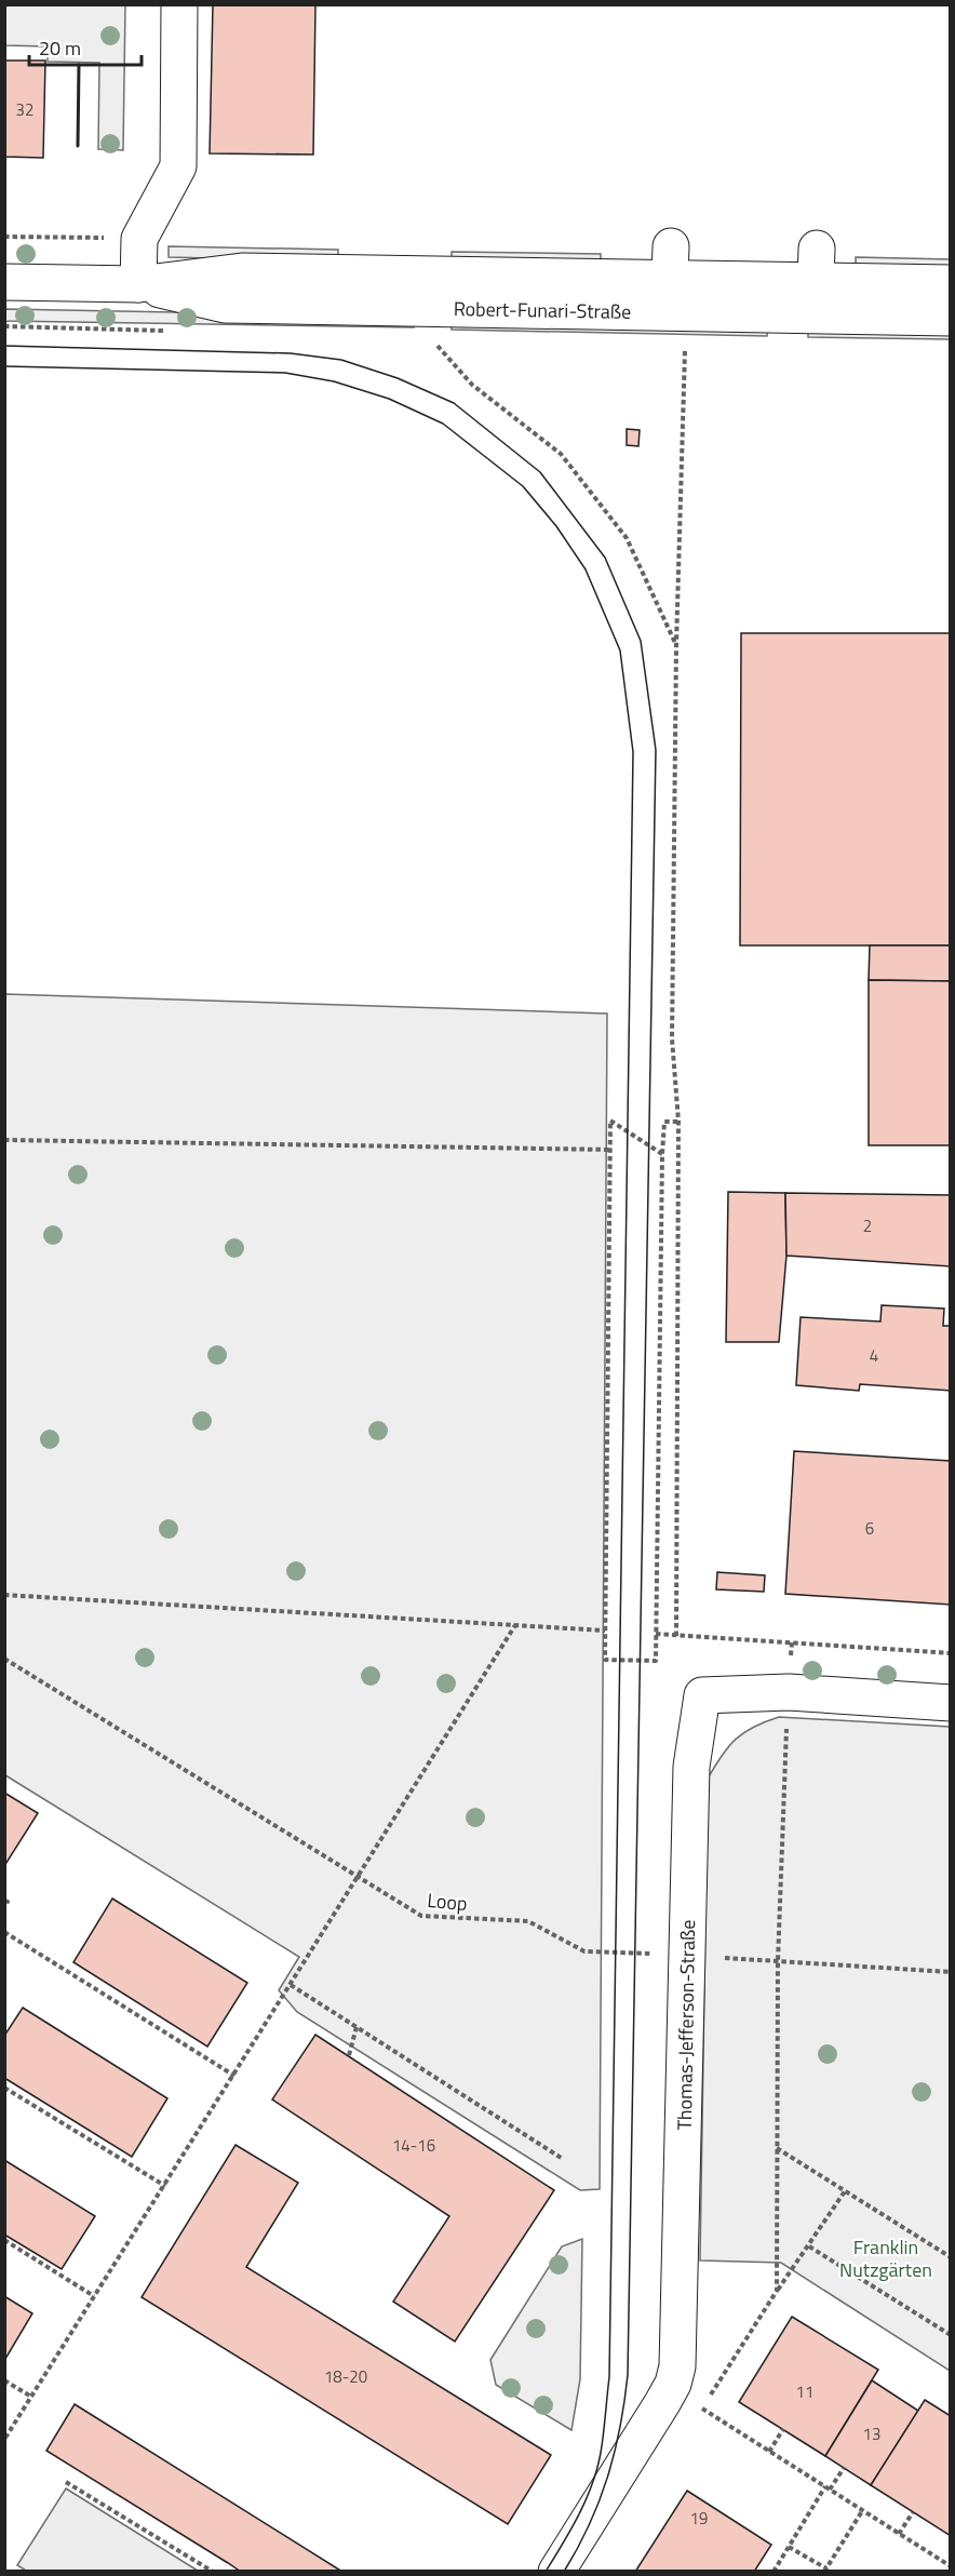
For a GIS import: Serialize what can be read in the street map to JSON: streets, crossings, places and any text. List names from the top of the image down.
{
  "streets": {
    "street": ["Robert-Funari-Straße", "Thomas-Jefferson-Straße"],
    "path": ["Loop"]
  },
  "crossings": [
    ["Loop", "Thomas-Jefferson-Straße"]
  ],
  "parks": ["Franklin Nutzgärten"],
  "house_numbers": [
    "32",
    "2",
    "4",
    "6",
    "14-16",
    "18-20",
    "11",
    "13",
    "19"
  ],
  "scale_bar": "20 m"
}
